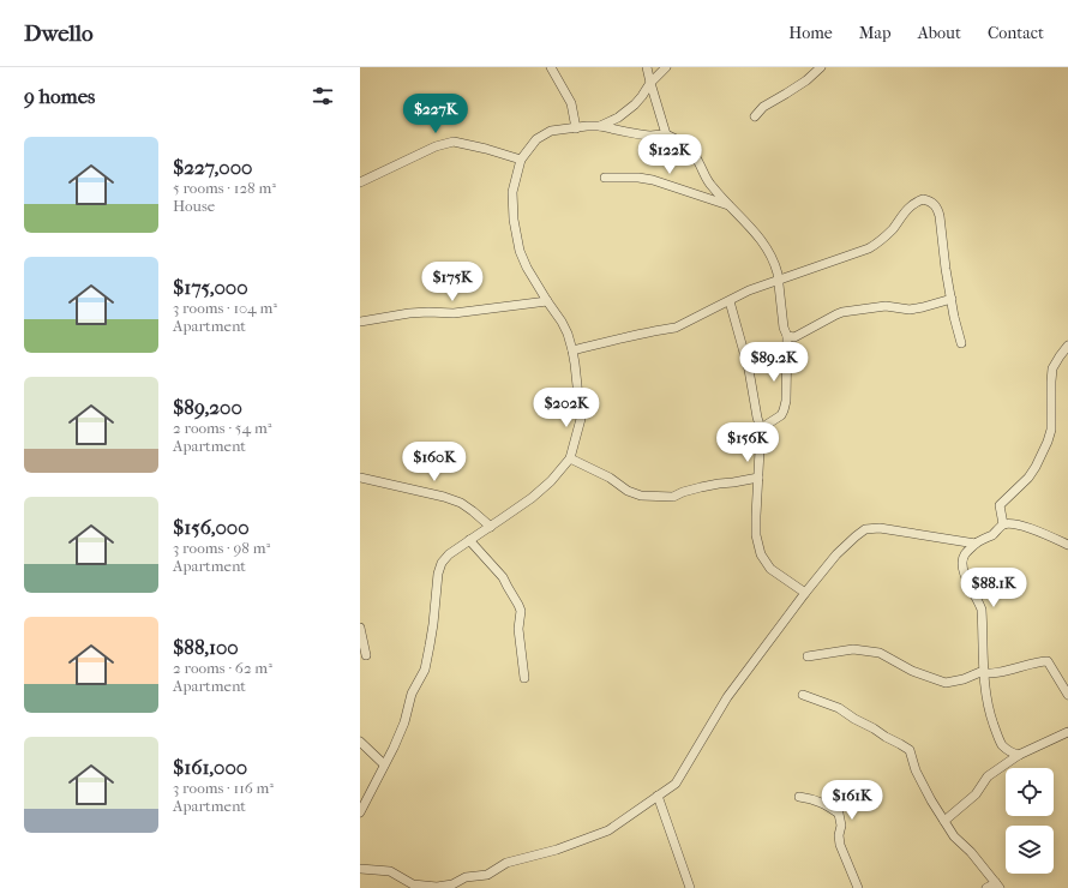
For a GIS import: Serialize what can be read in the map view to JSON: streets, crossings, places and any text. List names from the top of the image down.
{
  "page": {
    "header": "Dwello",
    "nav": [
      "Home",
      "Map",
      "About",
      "Contact"
    ],
    "heading": "9 homes",
    "price": [
      "$227K",
      "$122K",
      "$175K",
      "$89.2K",
      "$202K",
      "$156K",
      "$160K",
      "$88.1K",
      "$161K"
    ],
    "list": [
      {
        "name": "$227,000",
        "note": "5 rooms · 128 m² · House"
      },
      {
        "name": "$175,000",
        "note": "3 rooms · 104 m² · Apartment"
      },
      {
        "name": "$89,200",
        "note": "2 rooms · 54 m² · Apartment"
      },
      {
        "name": "$156,000",
        "note": "3 rooms · 98 m² · Apartment"
      },
      {
        "name": "$88,100",
        "note": "2 rooms · 62 m² · Apartment"
      },
      {
        "name": "$161,000",
        "note": "3 rooms · 116 m² · Apartment"
      }
    ]
  }
}
